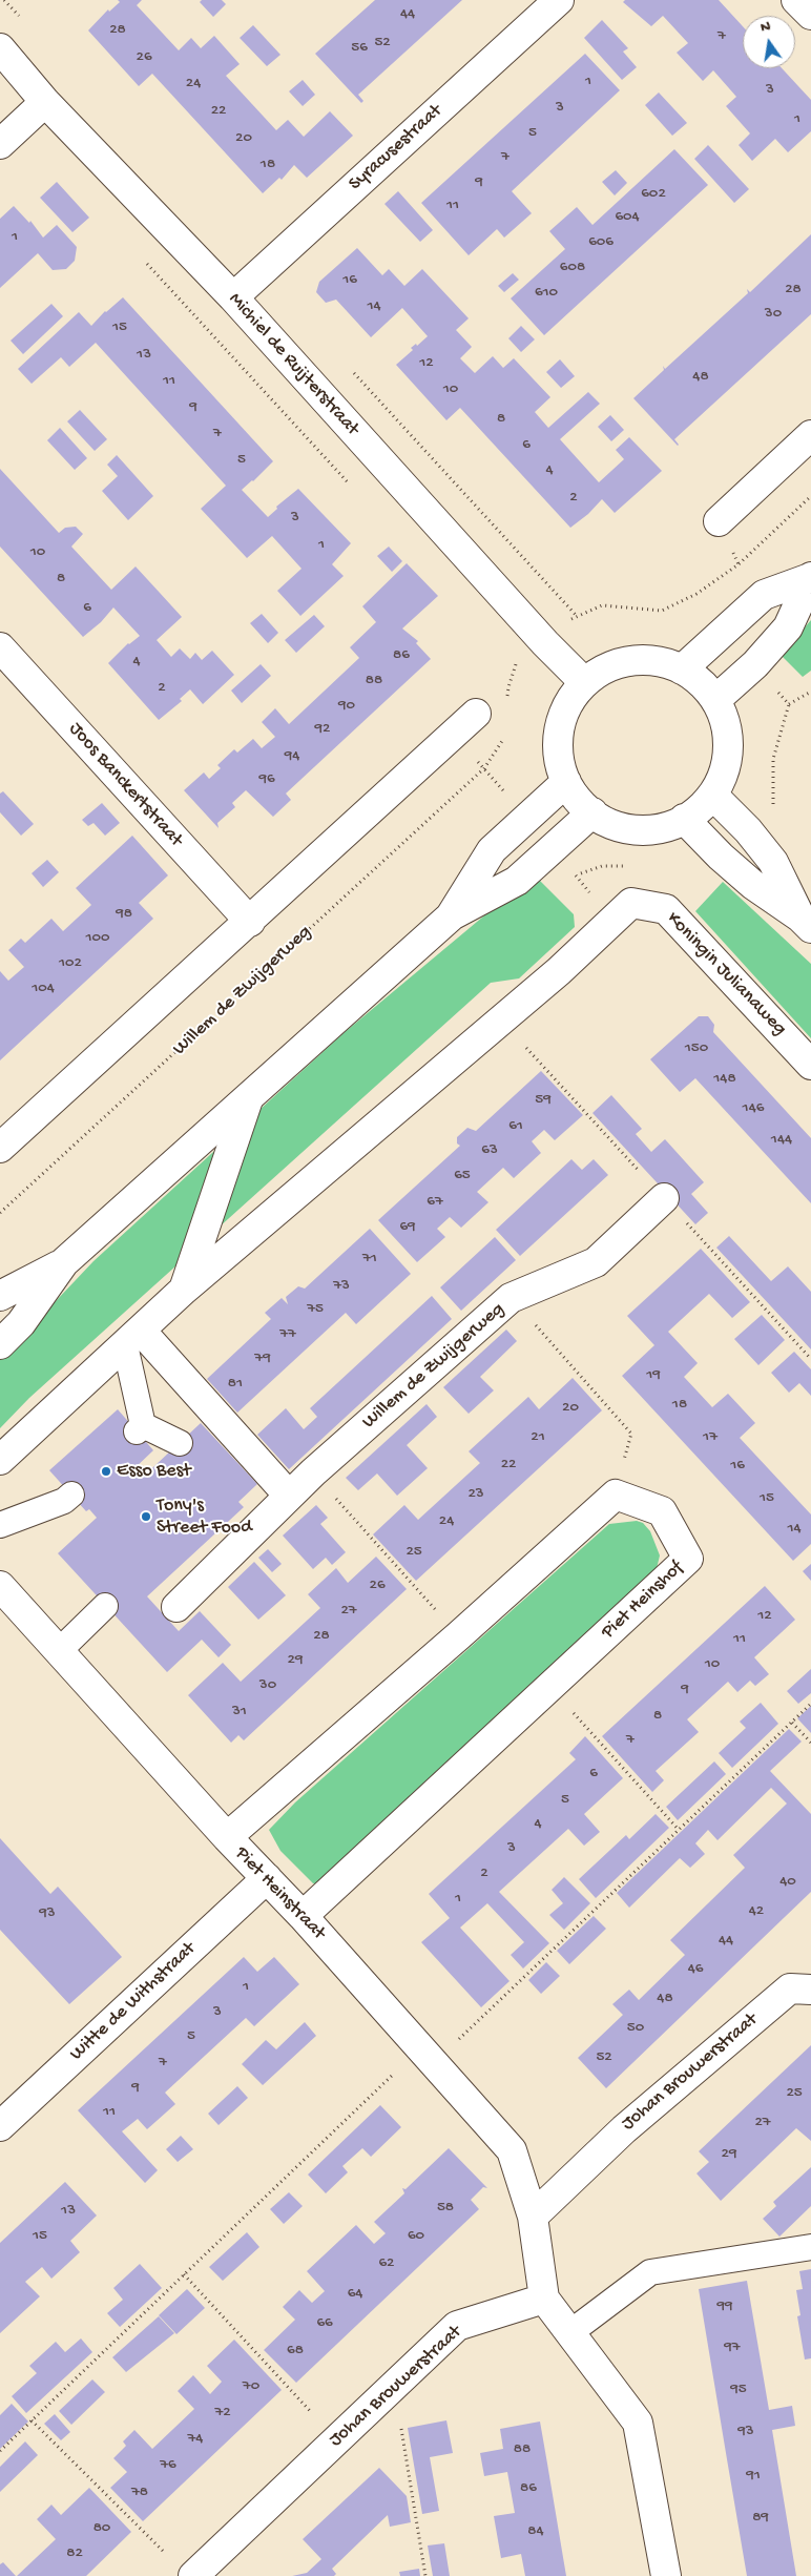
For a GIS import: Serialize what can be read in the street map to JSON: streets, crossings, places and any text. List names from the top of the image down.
{
  "streets": {
    "street": [
      "Syracusestraat",
      "Michiel de Ruijterstraat",
      "Joos Banckertstraat",
      "Koningin Julianaweg",
      "Willem de Zwijgerweg",
      "Piet Heinshof",
      "Piet Heinstraat",
      "Witte de Withstraat",
      "Johan Brouwerstraat"
    ]
  },
  "crossings": [
    ["Syracusestraat", "Michiel de Ruijterstraat"],
    ["Piet Heinshof", "Piet Heinstraat"],
    ["Piet Heinstraat", "Witte de Withstraat"],
    ["Piet Heinstraat", "Johan Brouwerstraat"]
  ],
  "places": ["Esso Best", "Tony's Street Food"],
  "house_numbers": [
    "44",
    "28",
    "7",
    "52",
    "56",
    "26",
    "1",
    "24",
    "3",
    "3",
    "22",
    "1",
    "5",
    "20",
    "7",
    "18",
    "9",
    "602",
    "11",
    "604",
    "1",
    "606",
    "608",
    "16",
    "28",
    "610",
    "14",
    "30",
    "15",
    "13",
    "12",
    "48",
    "11",
    "10",
    "9",
    "8",
    "7",
    "6",
    "5",
    "4",
    "2",
    "3",
    "1",
    "10",
    "8",
    "6",
    "86",
    "4",
    "88",
    "2",
    "90",
    "92",
    "94",
    "96",
    "98",
    "100",
    "102",
    "104",
    "150",
    "148",
    "59",
    "146",
    "61",
    "144",
    "63",
    "65",
    "67",
    "69",
    "71",
    "73",
    "75",
    "77",
    "79",
    "19",
    "81",
    "18",
    "20",
    "21",
    "17",
    "22",
    "16",
    "23",
    "15",
    "24",
    "14",
    "25",
    "26",
    "27",
    "12",
    "28",
    "11",
    "29",
    "10",
    "30",
    "9",
    "31",
    "8",
    "7",
    "6",
    "5",
    "4",
    "3",
    "2",
    "40",
    "1",
    "42",
    "93",
    "44",
    "46",
    "1",
    "48",
    "3",
    "50",
    "5",
    "52",
    "7",
    "9",
    "25",
    "11",
    "27",
    "29",
    "58",
    "13",
    "15",
    "60",
    "62",
    "64",
    "99",
    "66",
    "97",
    "68",
    "70",
    "95",
    "72",
    "93",
    "74",
    "88",
    "76",
    "91",
    "86",
    "78",
    "89",
    "80",
    "84",
    "82"
  ],
  "north": "top"
}
